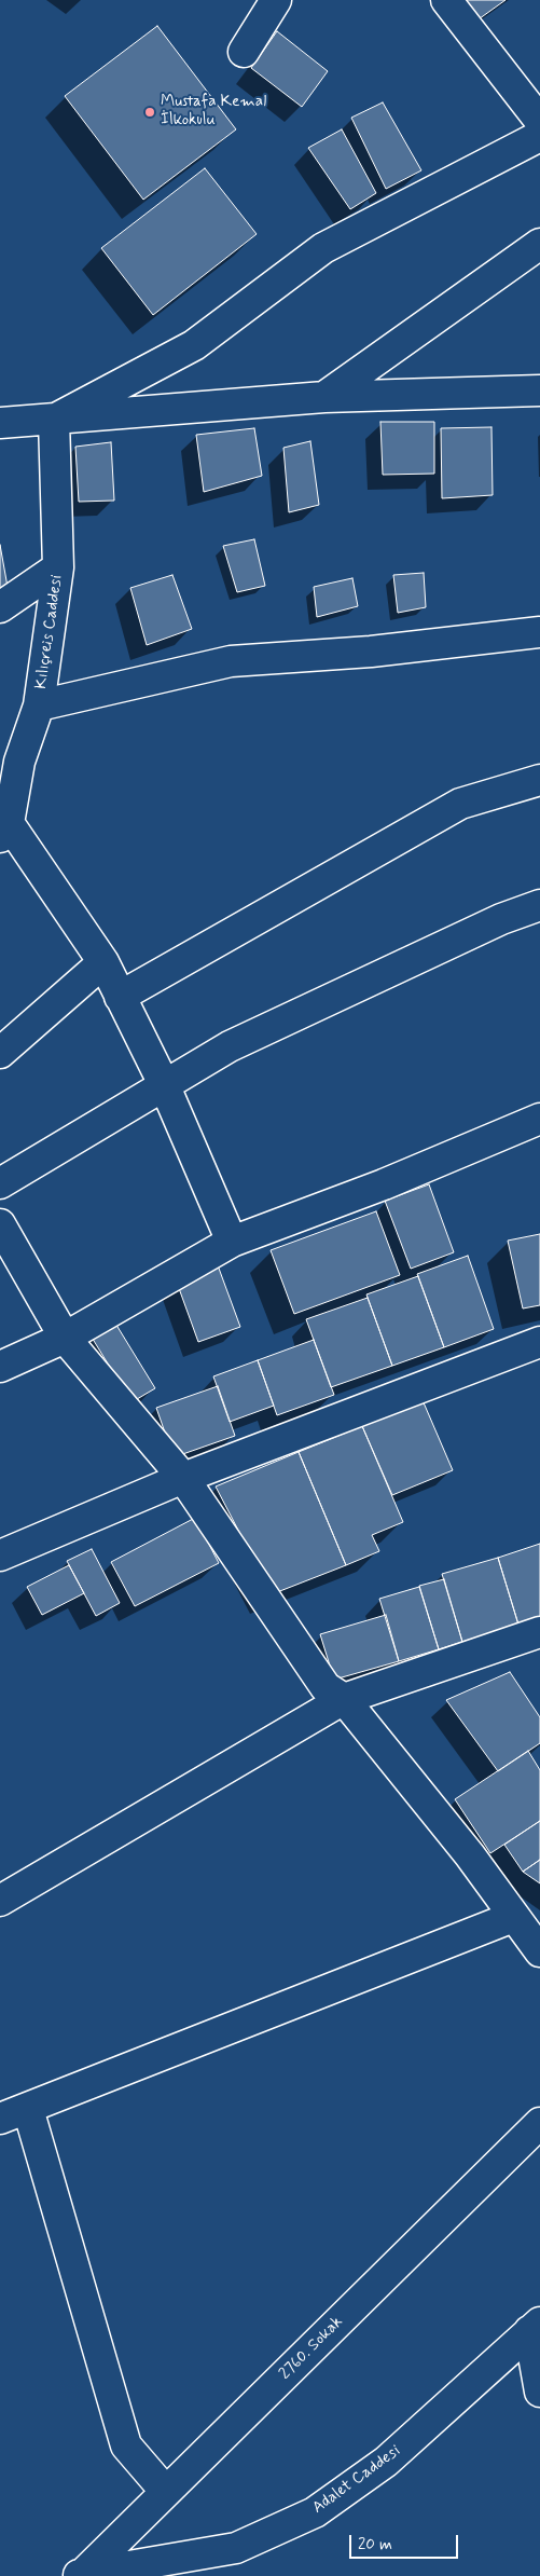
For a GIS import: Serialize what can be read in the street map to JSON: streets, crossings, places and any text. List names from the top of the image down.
{
  "streets": {
    "street": ["Kılıçreis Caddesi", "2760. Sokak", "Adalet Caddesi"]
  },
  "crossings": [
    ["2760. Sokak", "Adalet Caddesi"]
  ],
  "places": ["Mustafa Kemal İlkokulu"],
  "scale_bar": "20 m"
}
